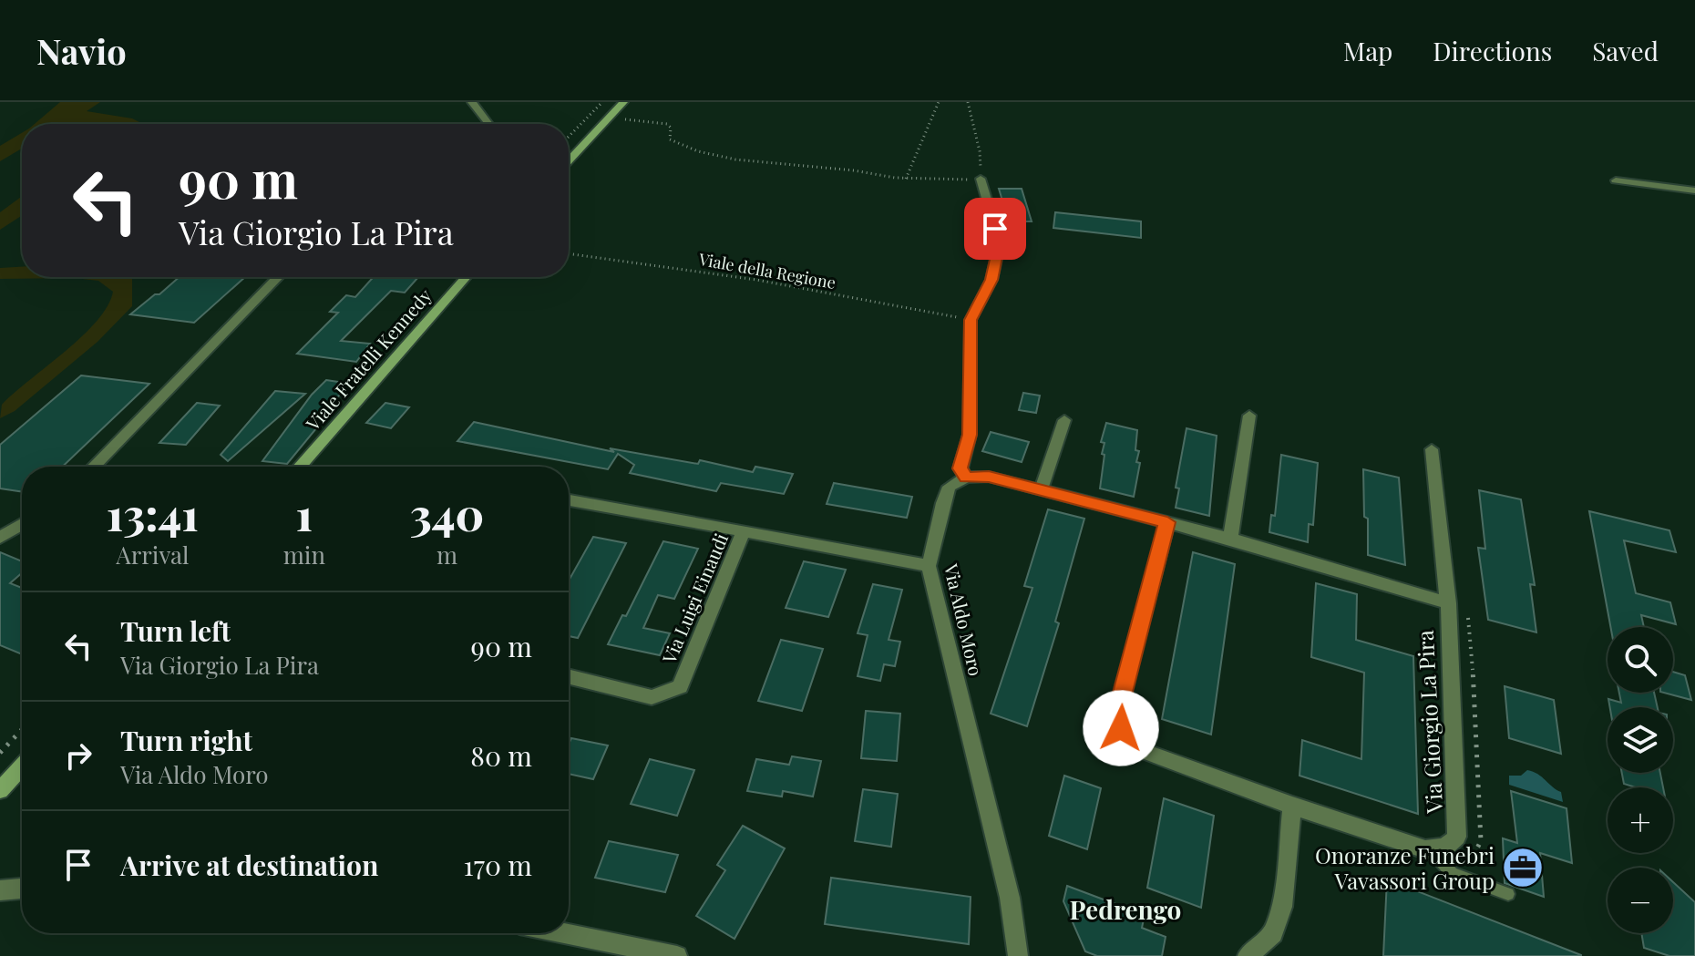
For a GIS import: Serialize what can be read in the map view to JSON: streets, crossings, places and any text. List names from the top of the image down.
{
  "streets": {
    "street": [
      "Viale Fratelli Kennedy",
      "Via Luigi Einaudi",
      "Via Aldo Moro",
      "Via Giorgio La Pira"
    ],
    "path": ["Viale della Regione"]
  },
  "crossings": [
    ["Via Luigi Einaudi", "Via Aldo Moro"]
  ],
  "districts": ["Pedrengo"],
  "places": {
    "office": ["Onoranze Funebri Vavassori Group"]
  },
  "page": {
    "header": "Navio",
    "nav": ["Map", "Directions", "Saved"],
    "turn": ["90 m", "Via Giorgio La Pira"],
    "eta": [
      "13:41",
      "Arrival",
      "1",
      "min",
      "340",
      "m"
    ],
    "list": [
      {
        "name": "Turn left",
        "note": "Via Giorgio La Pira",
        "value": "90 m"
      },
      {
        "name": "Turn right",
        "note": "Via Aldo Moro",
        "value": "80 m"
      },
      {
        "name": "Arrive at destination",
        "value": "170 m"
      }
    ],
    "map_buttons": ["+", "−"]
  }
}
